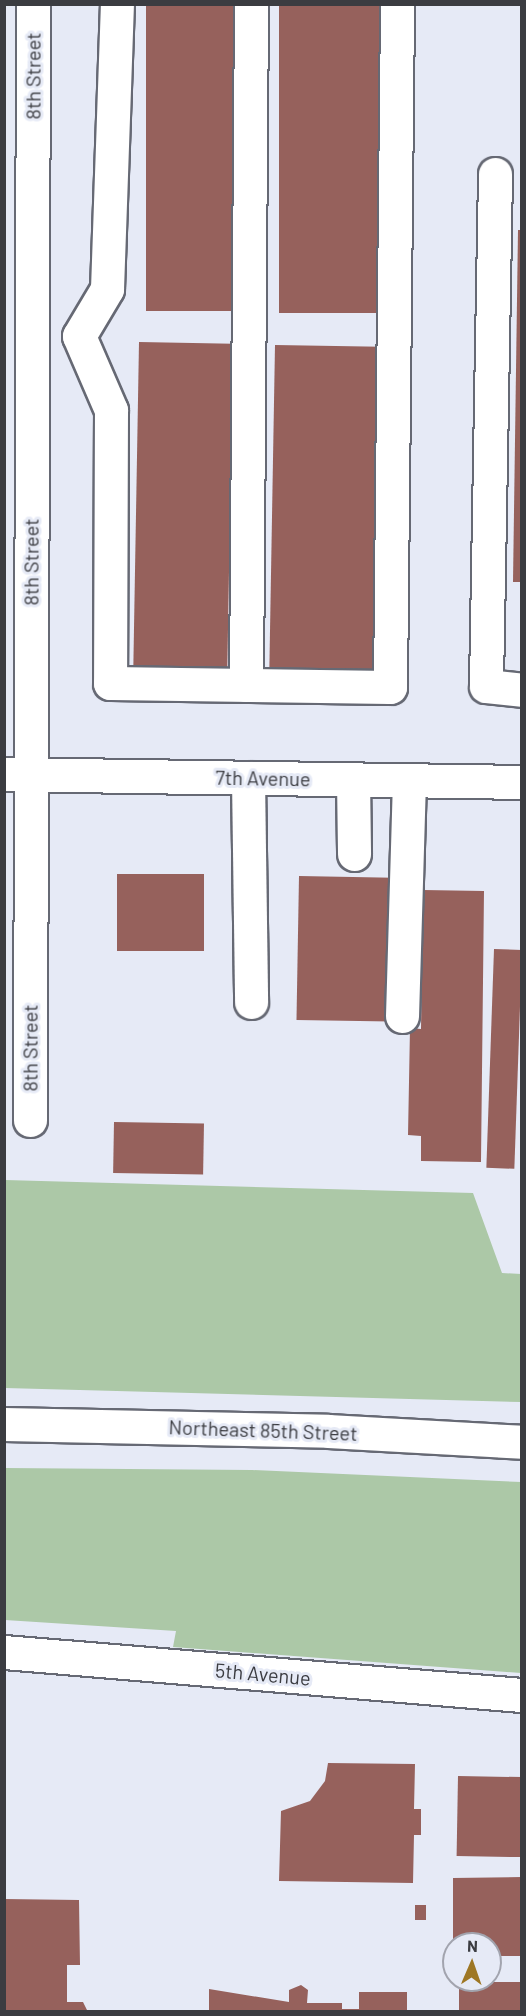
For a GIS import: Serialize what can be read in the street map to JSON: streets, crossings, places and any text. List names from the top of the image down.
{
  "streets": {
    "street": [
      "8th Street",
      "7th Avenue",
      "Northeast 85th Street",
      "5th Avenue"
    ]
  },
  "crossings": [
    ["8th Street", "7th Avenue"]
  ],
  "north": "top"
}
